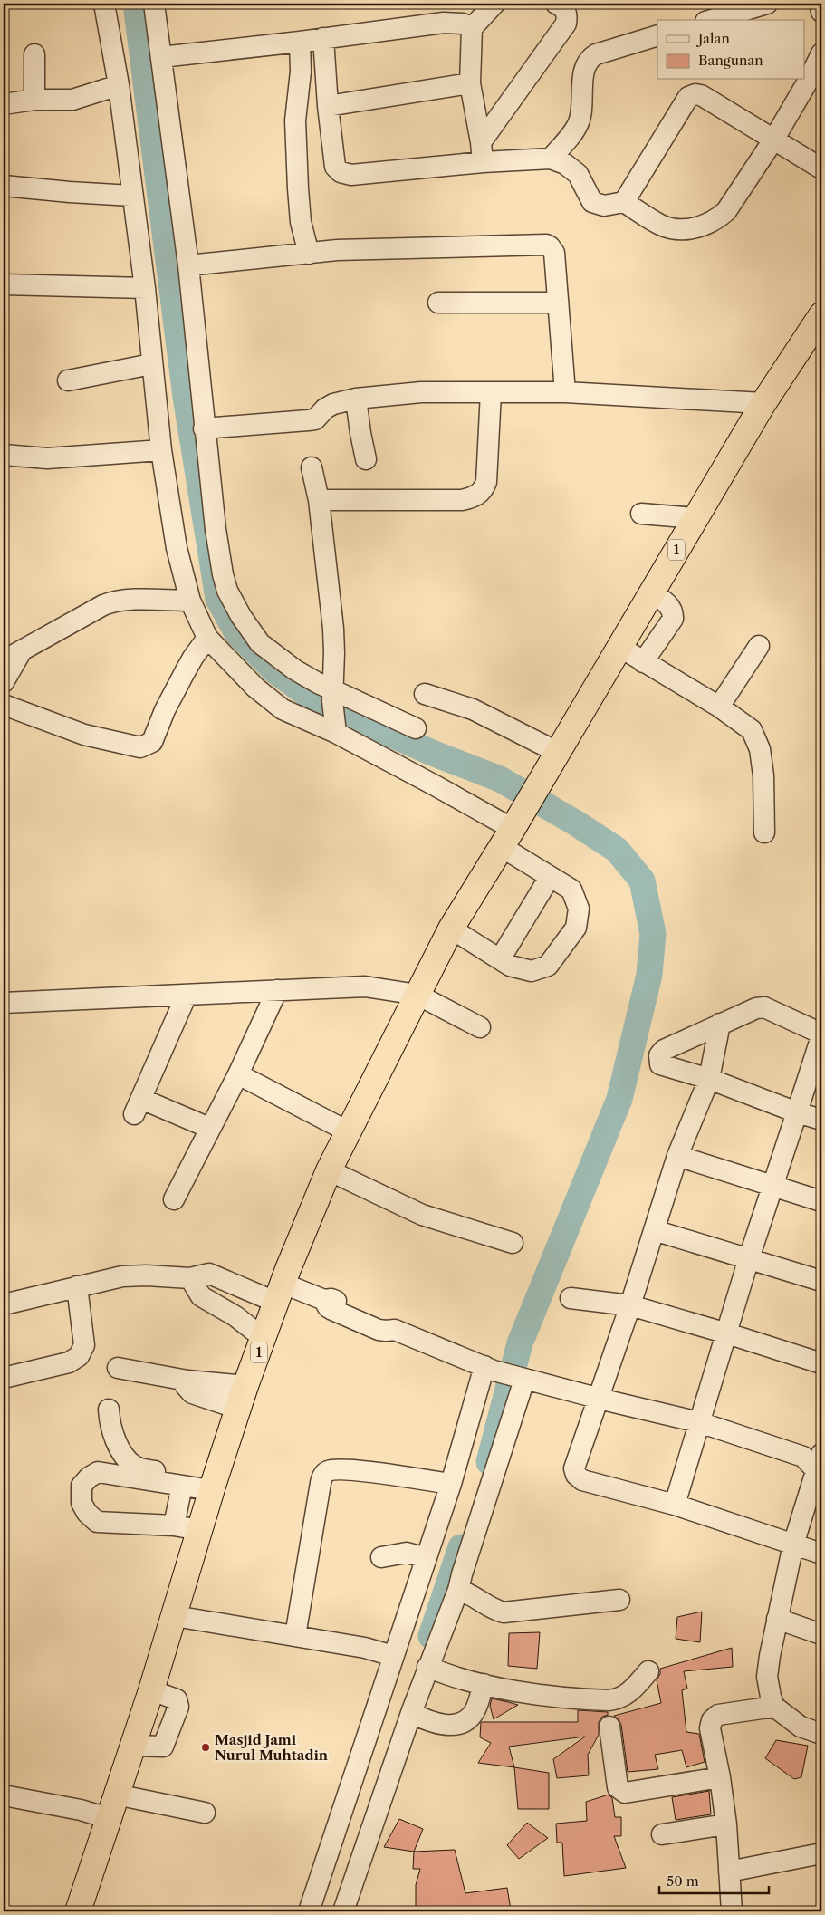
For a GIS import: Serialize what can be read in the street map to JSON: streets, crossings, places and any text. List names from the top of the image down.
{
  "streets": {
    "highway": ["1"]
  },
  "places": ["Masjid Jami Nurul Muhtadin"],
  "legend": ["Jalan", "Bangunan"],
  "scale_bar": "50 m"
}
